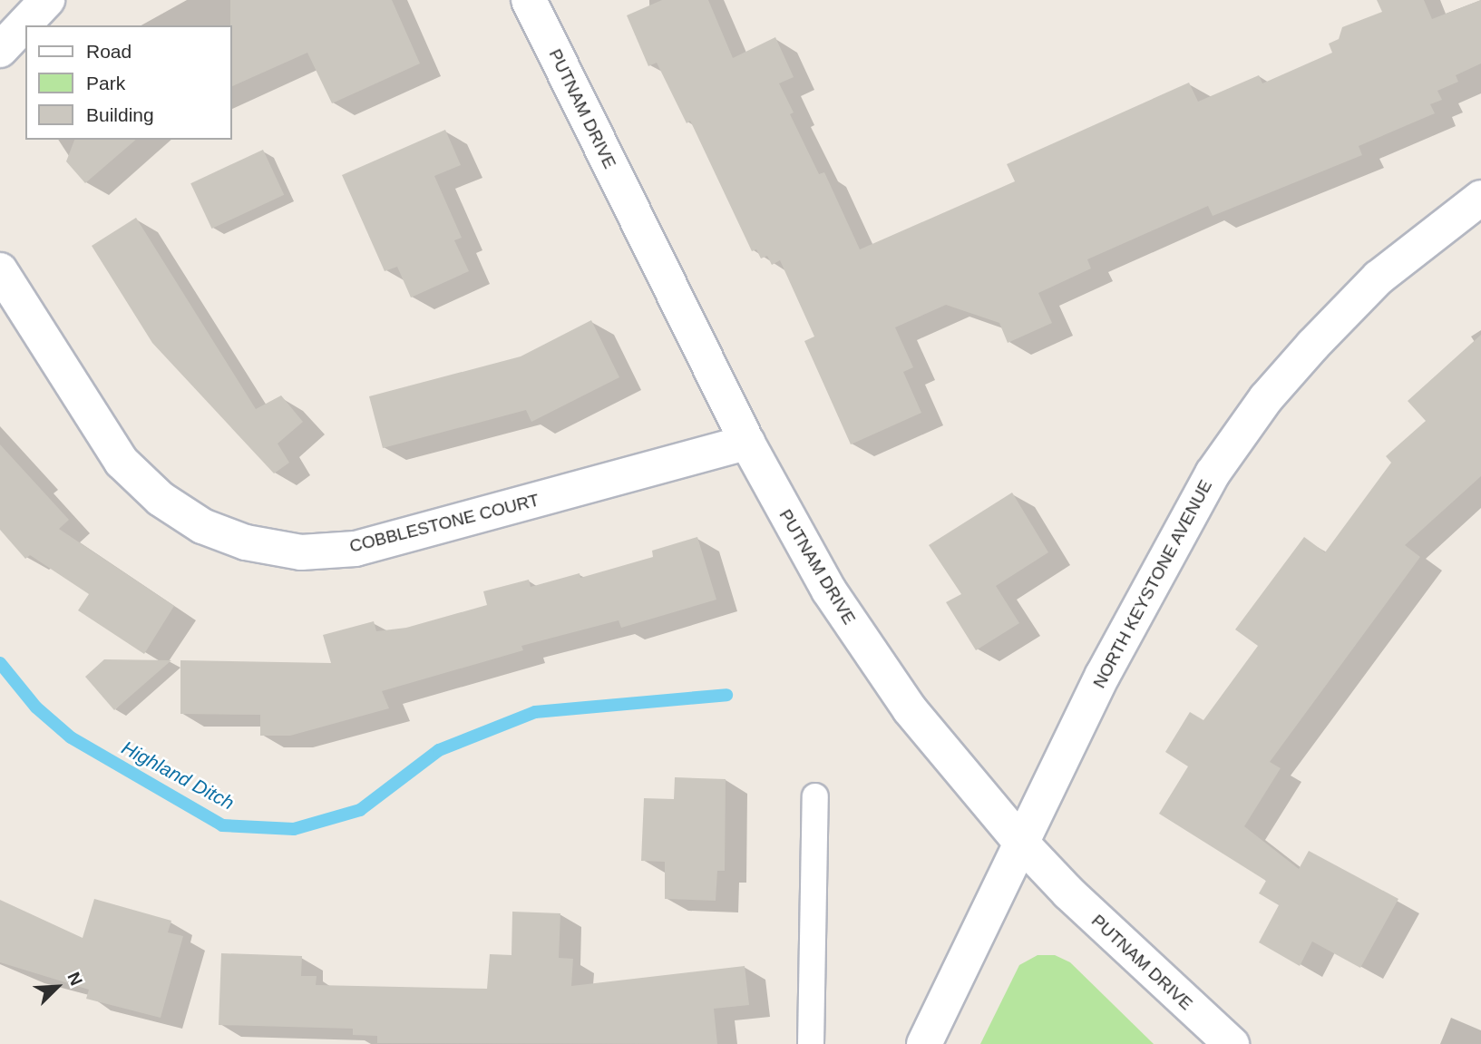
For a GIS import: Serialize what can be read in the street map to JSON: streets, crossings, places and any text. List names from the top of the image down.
{
  "streets": {
    "street": ["PUTNAM DRIVE", "COBBLESTONE COURT", "NORTH KEYSTONE AVENUE"]
  },
  "crossings": [
    ["PUTNAM DRIVE", "COBBLESTONE COURT"],
    ["PUTNAM DRIVE", "NORTH KEYSTONE AVENUE"]
  ],
  "water": ["Highland Ditch"],
  "legend": ["Road", "Park", "Building"],
  "north": "top right"
}
